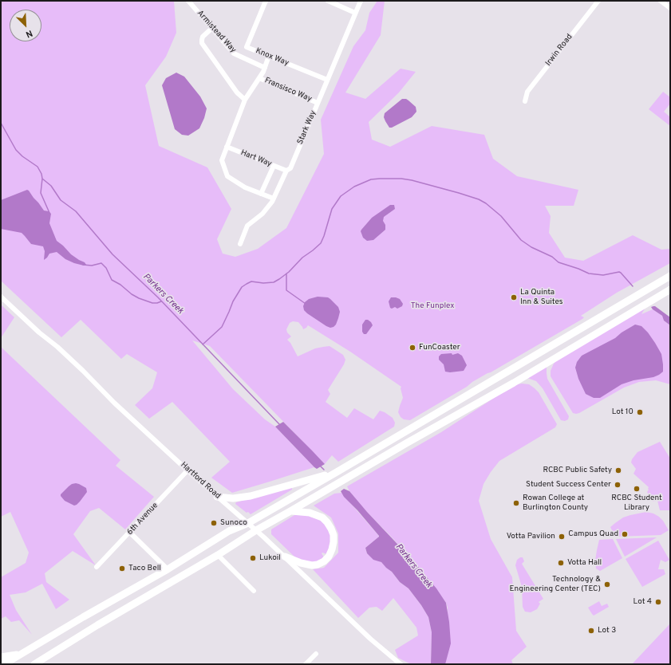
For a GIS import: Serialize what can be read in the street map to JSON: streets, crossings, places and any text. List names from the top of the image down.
{
  "streets": {
    "street": [
      "Armistead Way",
      "Irwin Road",
      "Knox Way",
      "Fransisco Way",
      "Stark Way",
      "Hart Way",
      "Hartford Road",
      "6th Avenue"
    ]
  },
  "crossings": [
    ["Knox Way", "Stark Way"],
    ["Fransisco Way", "Stark Way"],
    ["Stark Way", "Hart Way"],
    ["Hartford Road", "6th Avenue"]
  ],
  "water": ["Parkers Creek"],
  "parks": ["The Funplex"],
  "places": [
    "La Quinta Inn & Suites",
    "FunCoaster",
    "Lot 10",
    "RCBC Public Safety",
    "Student Success Center",
    "RCBC Student Library",
    "Rowan College at Burlington County",
    "Sunoco",
    "Campus Quad",
    "Votta Pavilion",
    "Lukoil",
    "Votta Hall",
    "Taco Bell",
    "Technology & Engineering Center (TEC)",
    "Lot 4",
    "Lot 3"
  ],
  "north": "bottom right"
}
